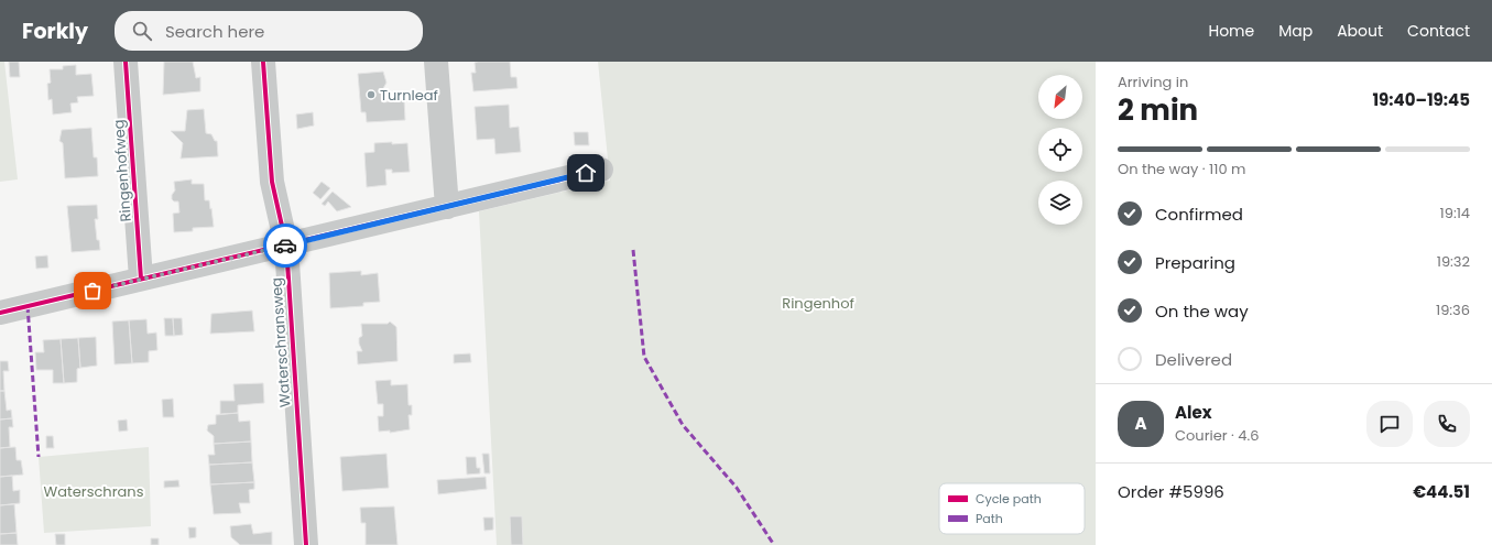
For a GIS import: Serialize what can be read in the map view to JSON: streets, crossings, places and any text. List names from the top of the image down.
{
  "streets": {
    "street": ["Ringenhofweg", "Waterschransweg"]
  },
  "parks": ["Ringenhof", "Waterschrans"],
  "places": ["Turnleaf"],
  "legend": ["Cycle path", "Path"],
  "north": "bottom left",
  "page": {
    "header": "Forkly",
    "search": "Search here",
    "nav": [
      "Home",
      "Map",
      "About",
      "Contact"
    ],
    "heading": ["2 min", "Arriving in", "19:40–19:45"],
    "panel": [
      "Alex",
      "Courier · 4.6",
      "Order #5996",
      "€44.51"
    ],
    "bar": "On the way · 110 m",
    "list": [
      ["Confirmed", "19:14"],
      ["Preparing", "19:32"],
      ["On the way", "19:36"],
      "Delivered"
    ],
    "round": "A"
  }
}
